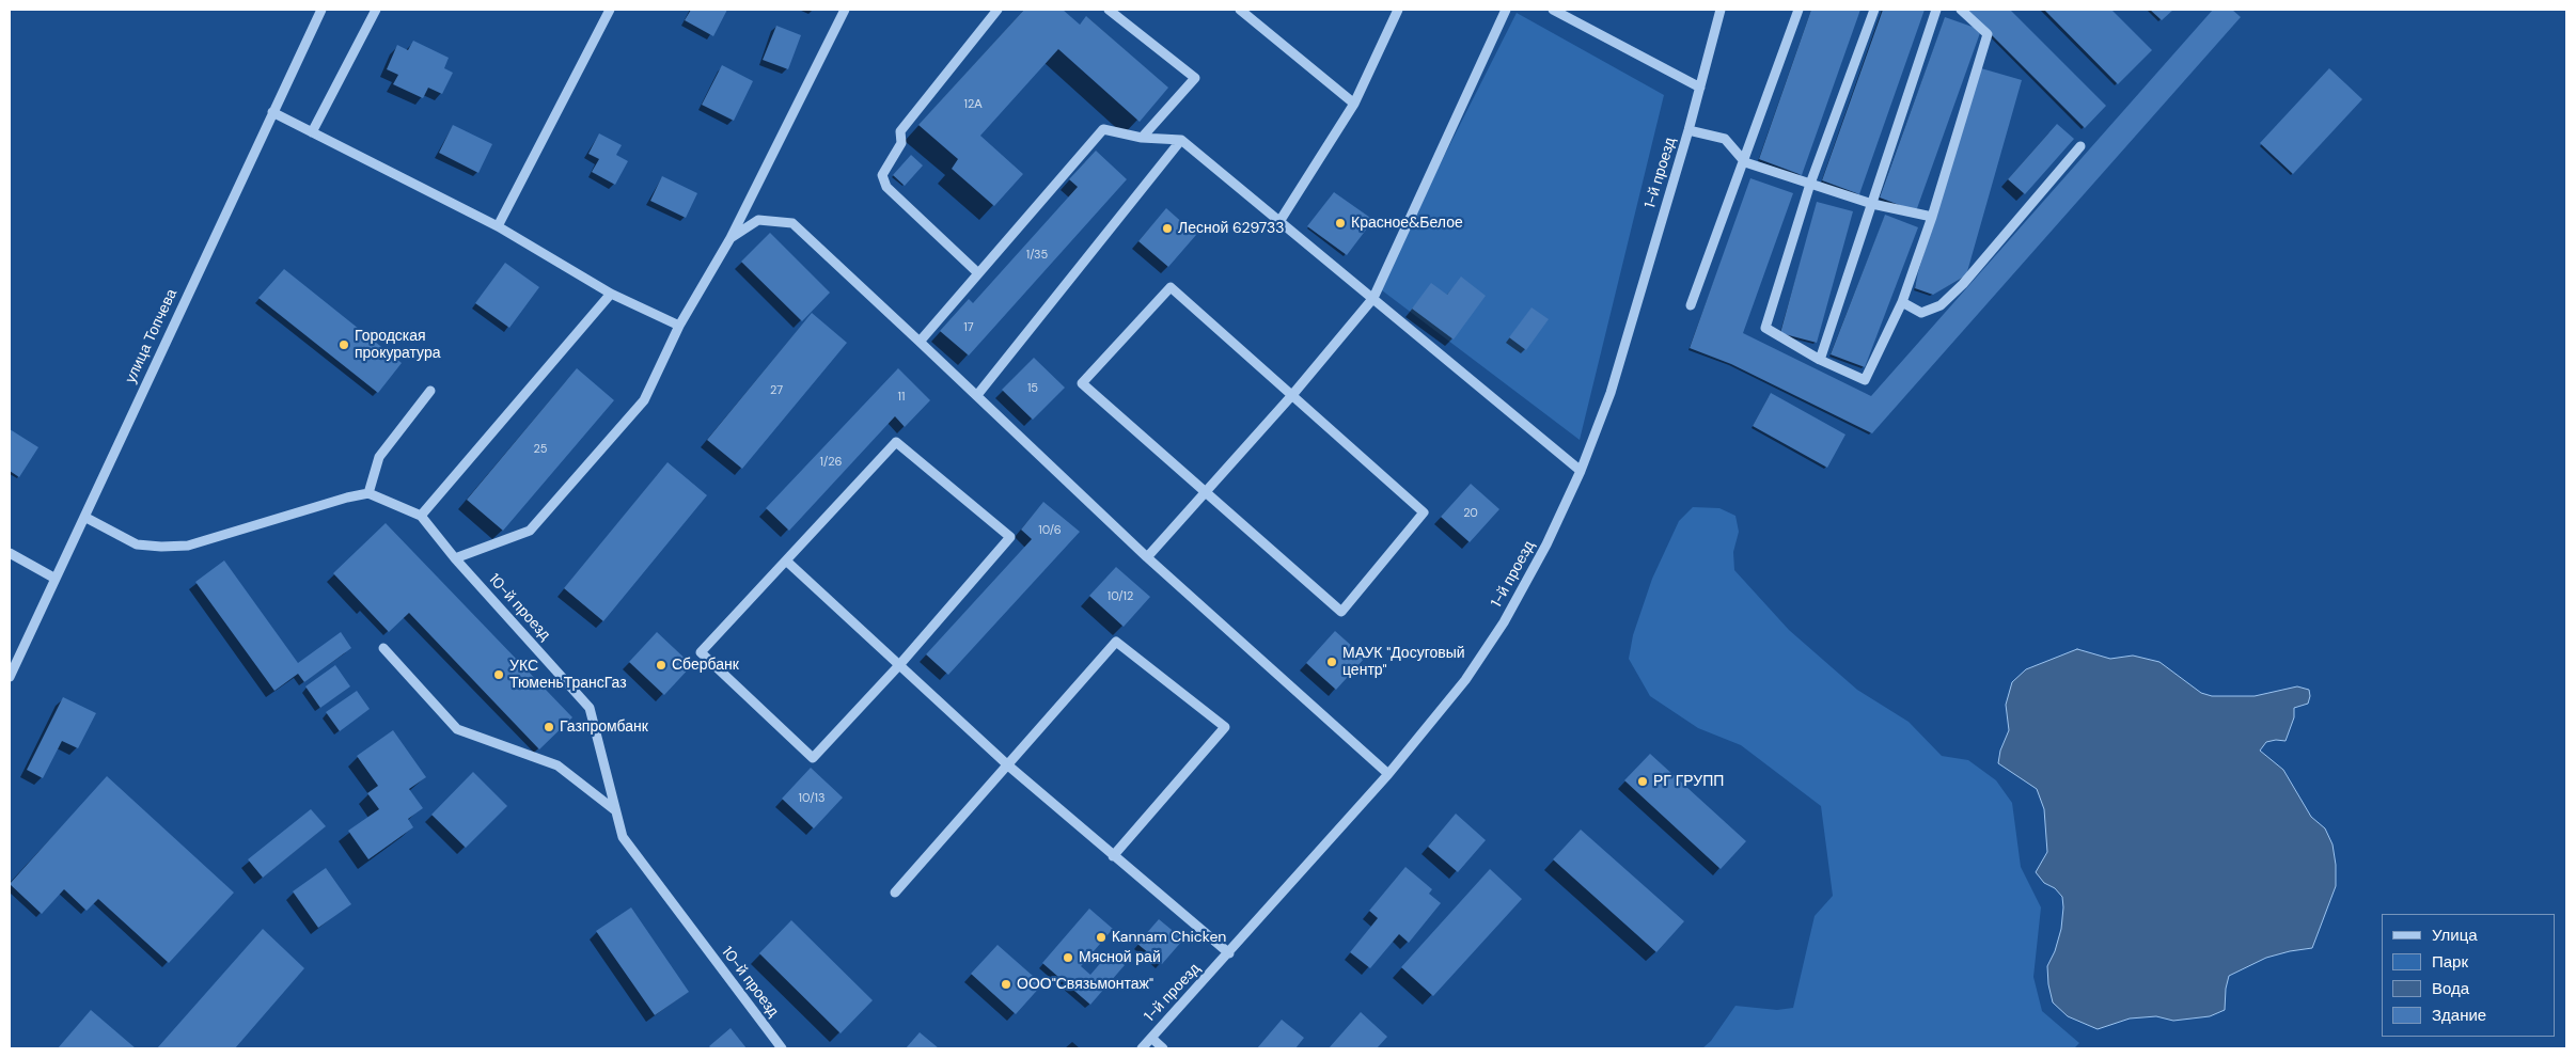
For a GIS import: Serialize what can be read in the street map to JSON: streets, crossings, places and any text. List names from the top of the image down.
{
  "streets": {
    "street": ["1-й проезд", "улица Топчева", "10-й проезд"]
  },
  "places": [
    "Красное&Белое",
    "Лесной 629733",
    "Городская прокуратура",
    "МАУК \"Досуговый центр\"",
    "Сбербанк",
    "УКС ТюменьТрансГаз",
    "Газпромбанк",
    "РГ ГРУПП",
    "Kannam Chicken",
    "Мясной рай",
    "ООО\"Связьмонтаж\""
  ],
  "house_numbers": [
    "12А",
    "1/35",
    "17",
    "15",
    "27",
    "11",
    "25",
    "1/26",
    "20",
    "10/6",
    "10/12",
    "10/13"
  ],
  "legend": [
    "Улица",
    "Парк",
    "Вода",
    "Здание"
  ]
}
